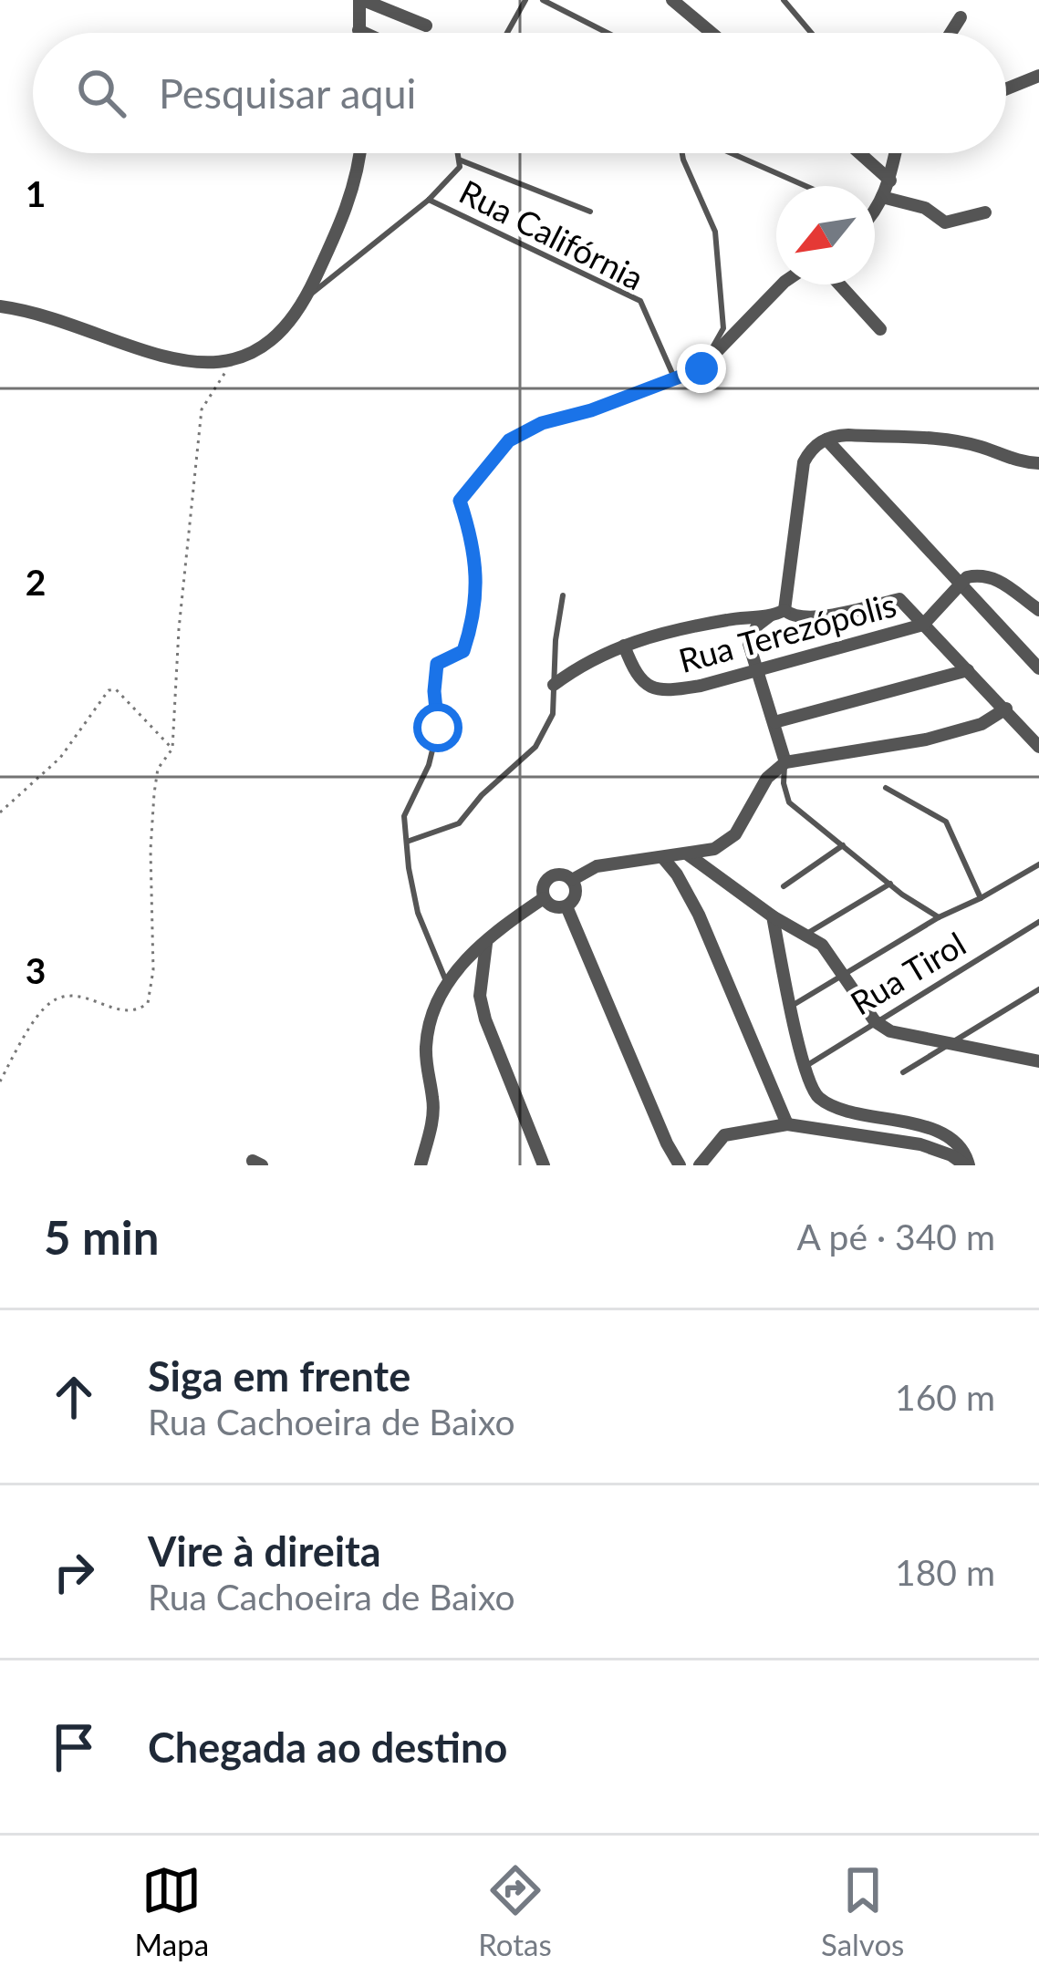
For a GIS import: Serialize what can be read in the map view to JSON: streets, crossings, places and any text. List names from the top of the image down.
{
  "streets": {
    "street": ["Rua Terezópolis"],
    "lane": ["Rua Califórnia", "Rua Tirol"]
  },
  "north": "bottom left",
  "page": {
    "search": "Pesquisar aqui",
    "heading": ["5 min", "A pé · 340 m"],
    "list": [
      ["Siga em frente", "Rua Cachoeira de Baixo", "160 m"],
      ["Vire à direita", "Rua Cachoeira de Baixo", "180 m"],
      "Chegada ao destino"
    ],
    "nav": ["Mapa", "Rotas", "Salvos"]
  },
  "grid": {
    "rows": ["1", "2", "3"]
  }
}
